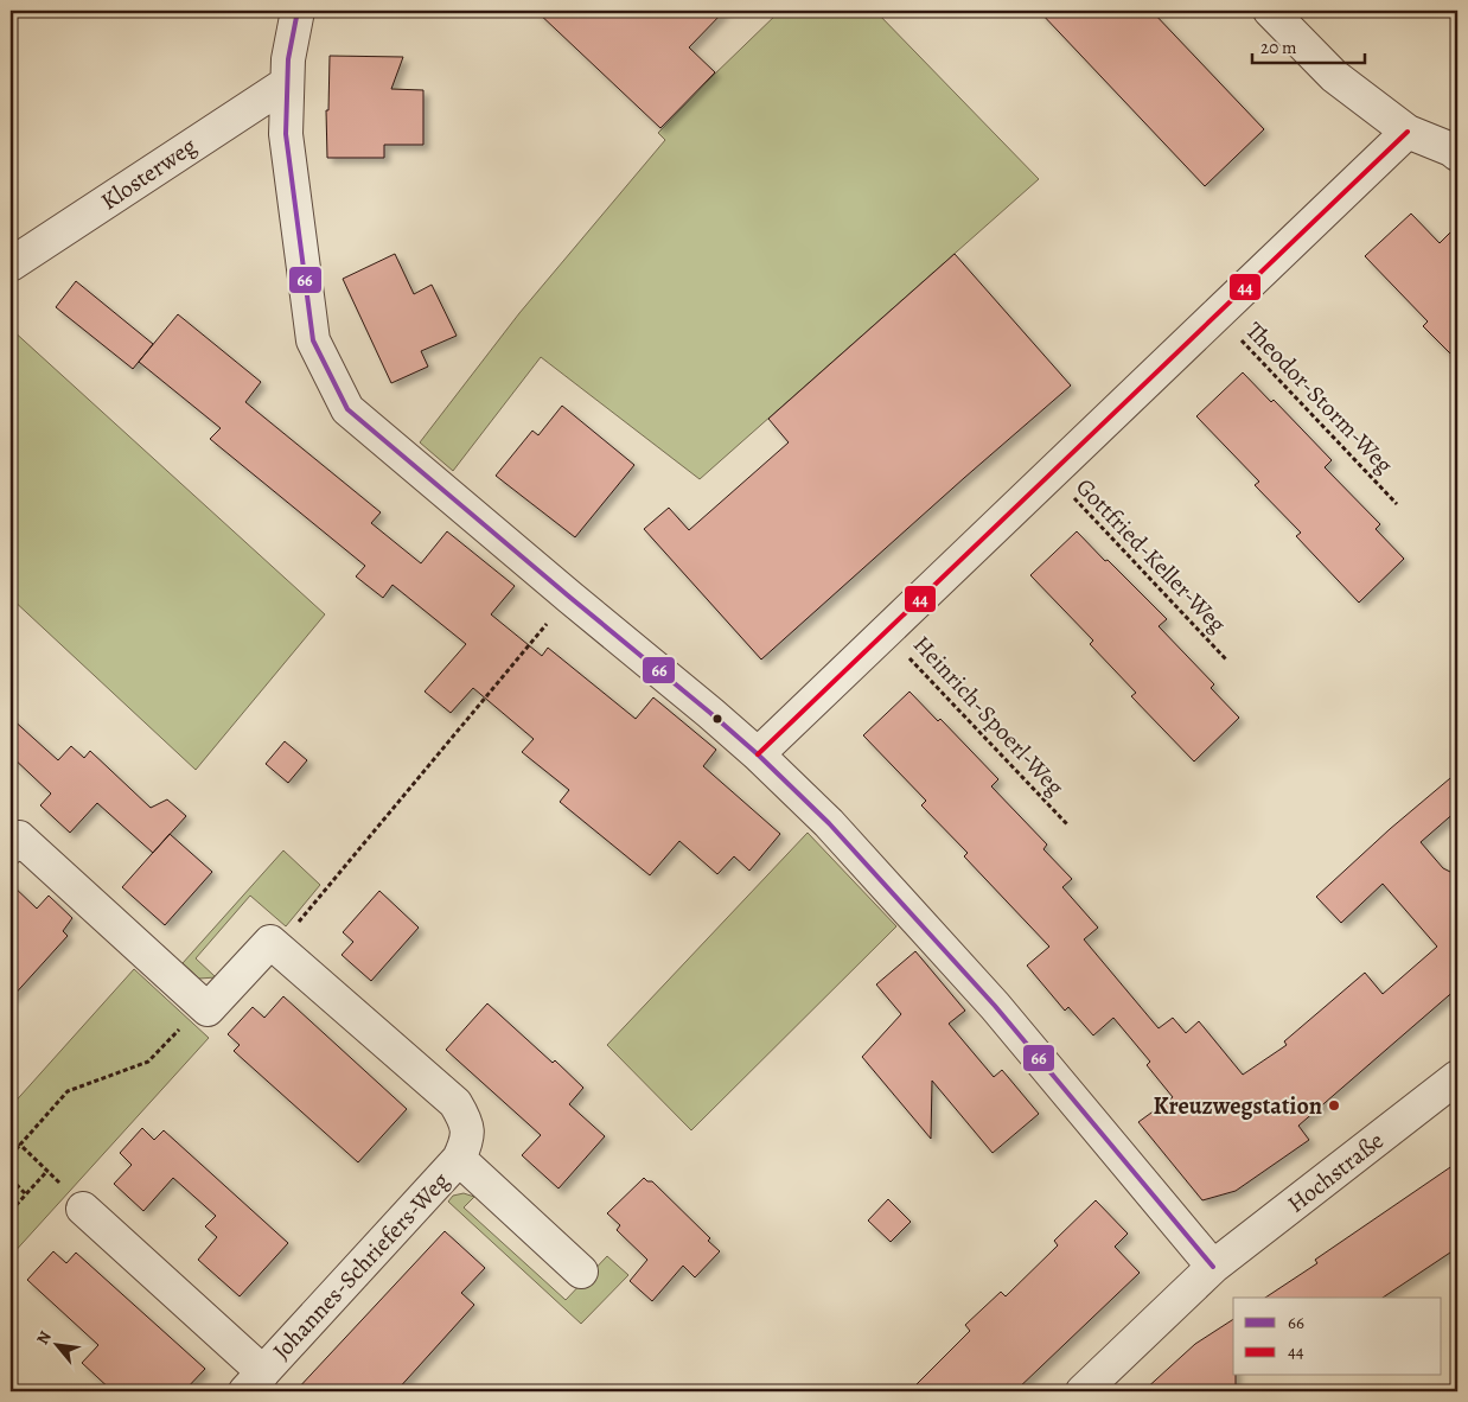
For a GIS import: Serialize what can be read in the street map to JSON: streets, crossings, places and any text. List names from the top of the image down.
{
  "streets": {
    "street": ["Klosterweg", "Hochstraße", "Johannes-Schriefers-Weg"],
    "path": ["Theodor-Storm-Weg", "Gottfried-Keller-Weg", "Heinrich-Spoerl-Weg"]
  },
  "places": ["Kreuzwegstation"],
  "lines": ["transit line 66", "transit line 44"],
  "legend": ["66", "44"],
  "scale_bar": "20 m",
  "north": "top left"
}
